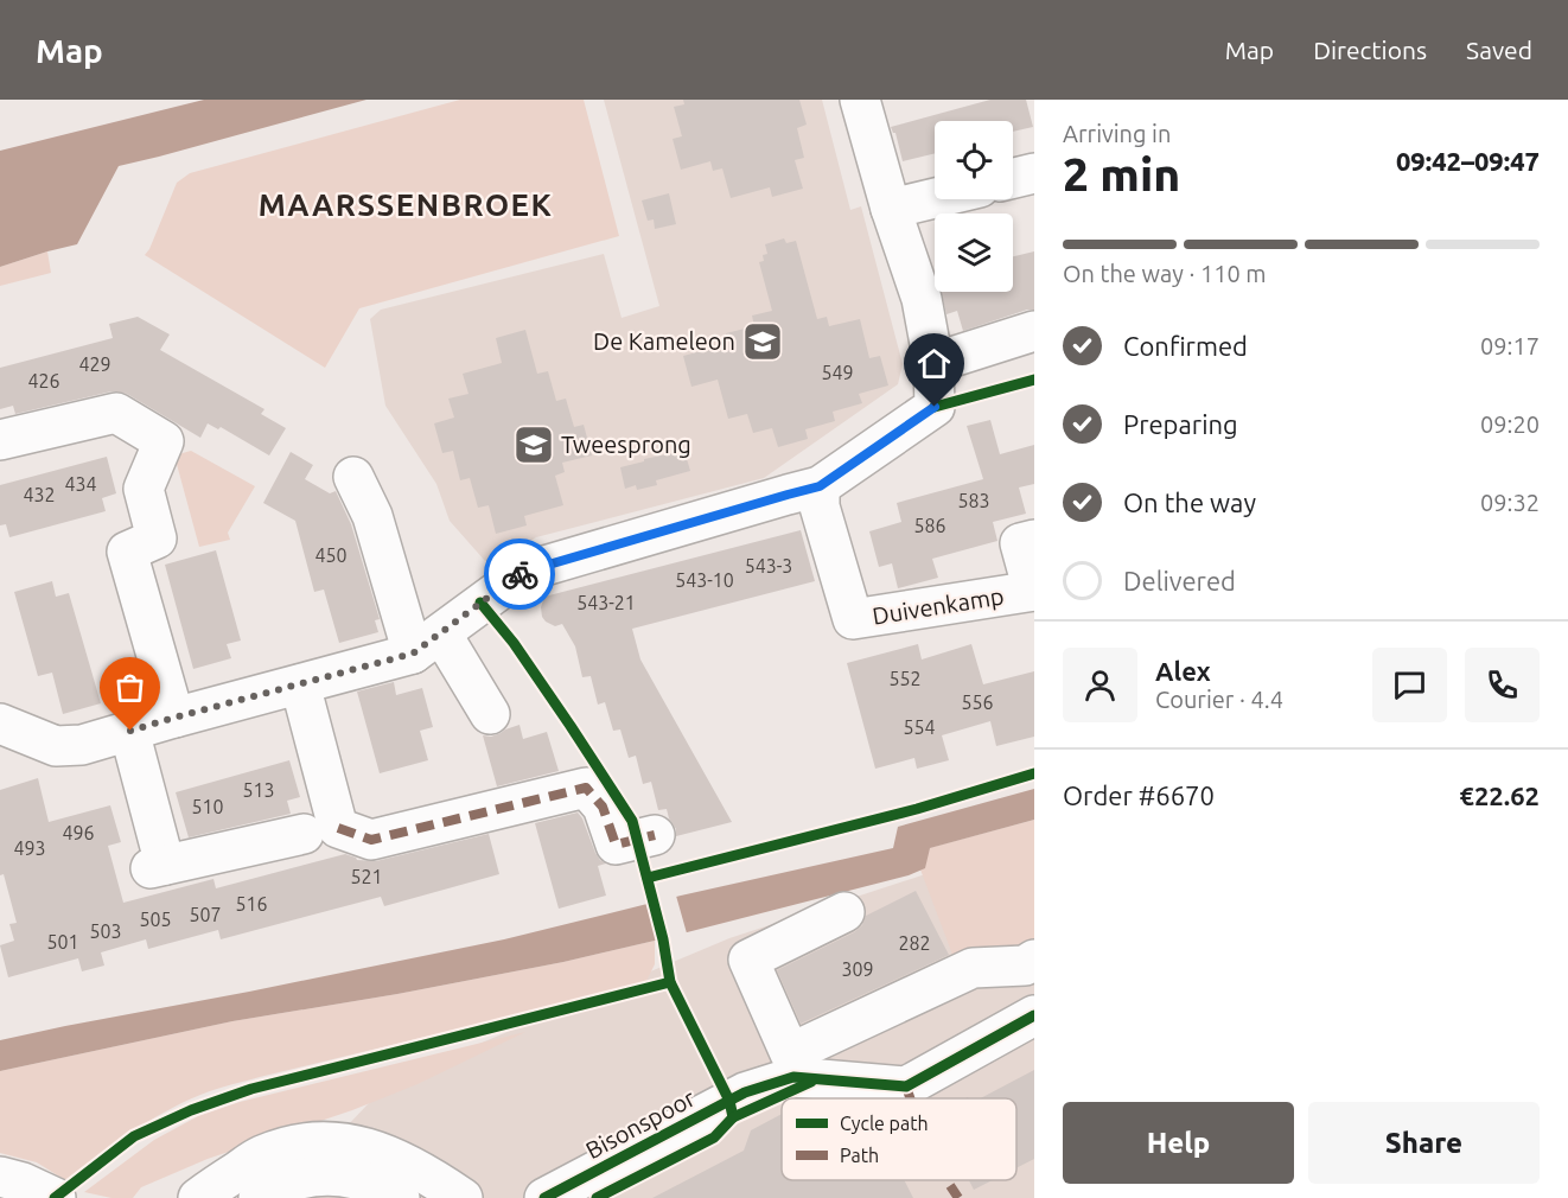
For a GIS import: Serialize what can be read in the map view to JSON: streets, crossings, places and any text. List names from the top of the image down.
{
  "streets": {
    "street": ["Duivenkamp", "Bisonspoor"]
  },
  "districts": ["MAARSSENBROEK"],
  "places": {
    "school or university": ["De Kameleon", "Tweesprong"]
  },
  "house_numbers": [
    "429",
    "549",
    "426",
    "434",
    "432",
    "583",
    "586",
    "450",
    "543-3",
    "543-10",
    "543-21",
    "552",
    "556",
    "554",
    "513",
    "510",
    "496",
    "493",
    "521",
    "516",
    "507",
    "505",
    "503",
    "501",
    "282",
    "309"
  ],
  "legend": ["Cycle path", "Path"],
  "page": {
    "header": "Map",
    "nav": ["Map", "Directions", "Saved"],
    "heading": ["2 min", "Arriving in", "09:42–09:47"],
    "panel": [
      "Alex",
      "Courier · 4.4",
      "Order #6670",
      "€22.62"
    ],
    "bar": "On the way · 110 m",
    "list": [
      ["Confirmed", "09:17"],
      ["Preparing", "09:20"],
      ["On the way", "09:32"],
      "Delivered"
    ],
    "buttons": ["Help", "Share"]
  }
}
